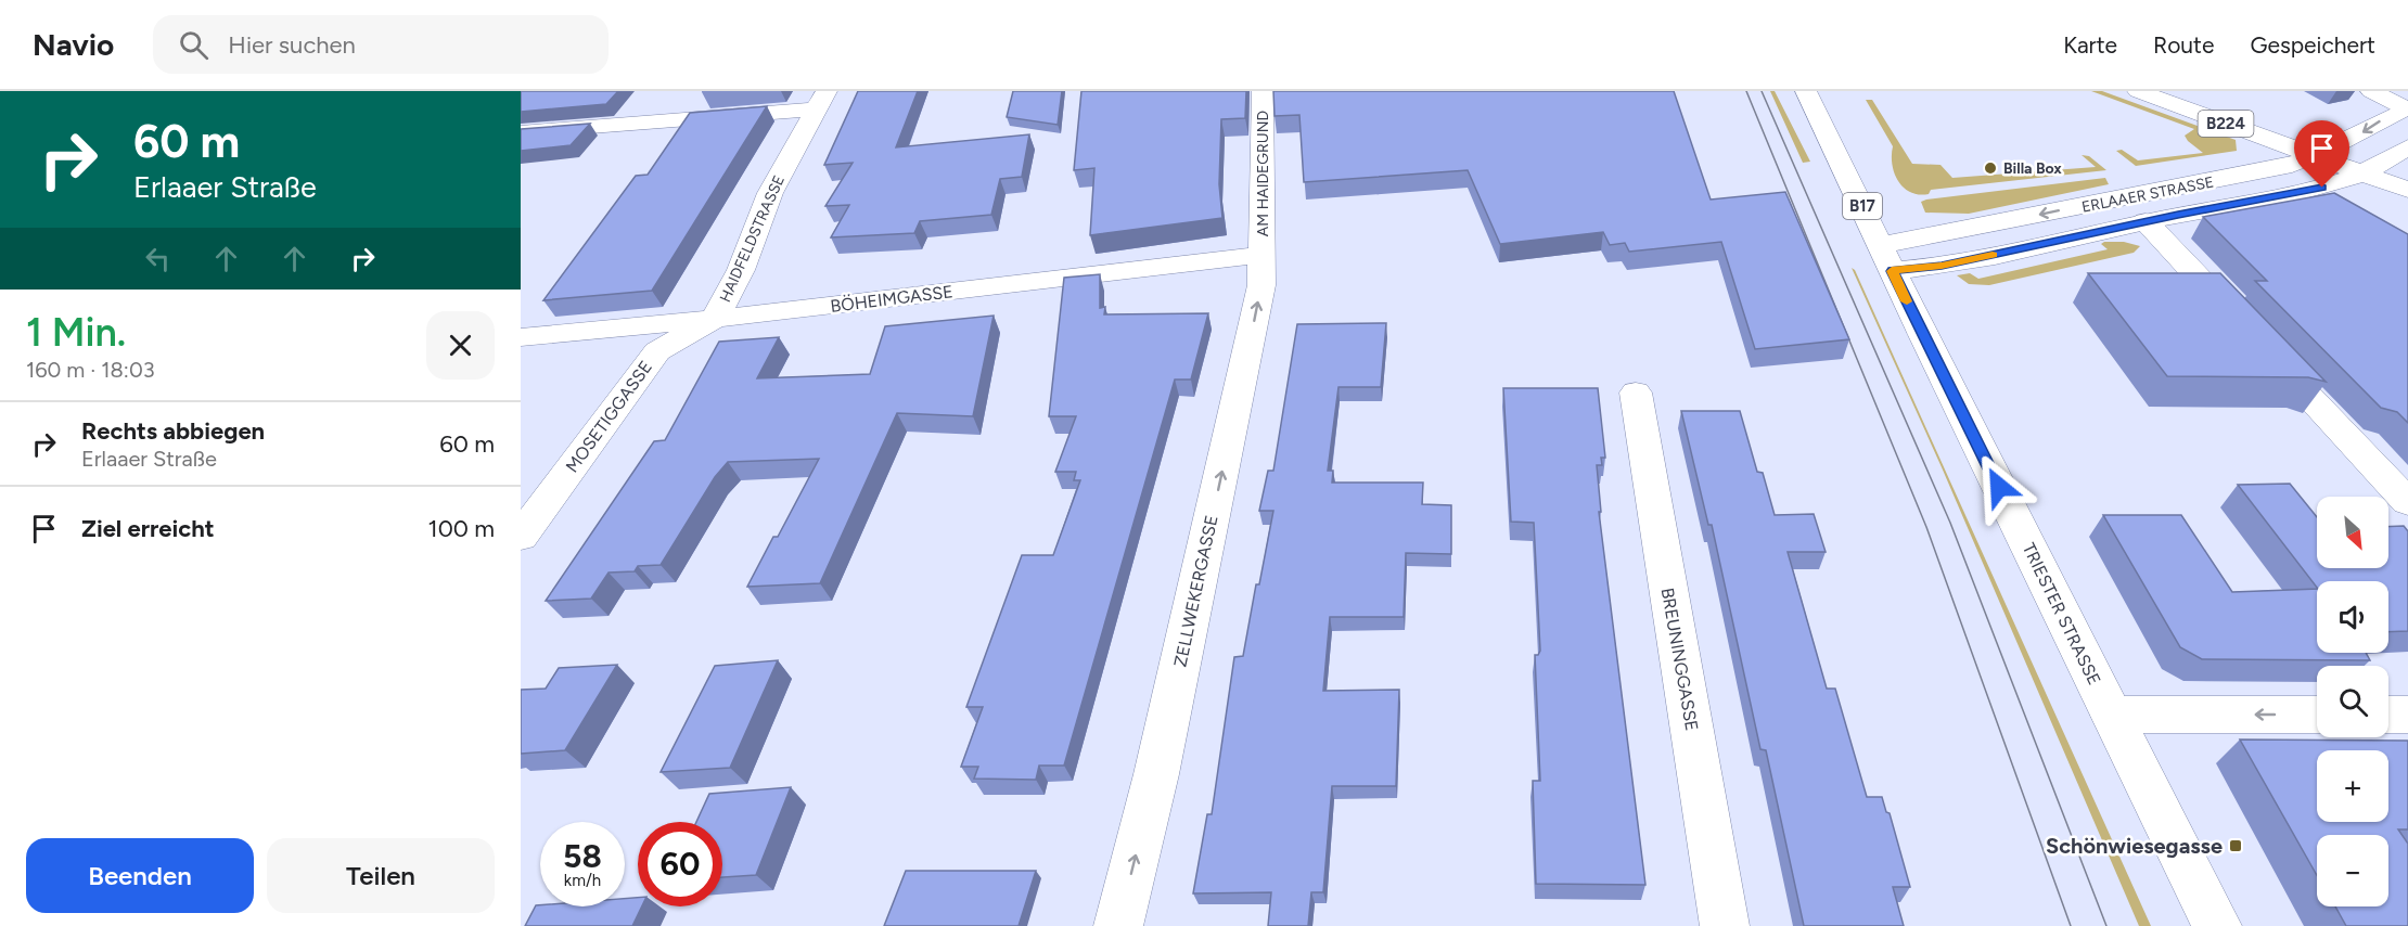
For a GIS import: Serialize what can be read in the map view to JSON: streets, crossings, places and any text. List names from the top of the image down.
{
  "streets": {
    "street": [
      "B224",
      "AM HAIDEGRUND",
      "ERLAAER STRASSE",
      "B17",
      "HAIDFELDSTRASSE",
      "BÖHEIMGASSE",
      "MOSETIGGASSE",
      "ZELLWEKERGASSE",
      "TRIESTER STRASSE",
      "BREUNINGGASSE"
    ]
  },
  "crossings": [
    ["B224", "ERLAAER STRASSE"],
    ["AM HAIDEGRUND", "BÖHEIMGASSE"],
    ["AM HAIDEGRUND", "ZELLWEKERGASSE"],
    ["ERLAAER STRASSE", "TRIESTER STRASSE"],
    ["HAIDFELDSTRASSE", "BÖHEIMGASSE"],
    ["HAIDFELDSTRASSE", "MOSETIGGASSE"],
    ["BÖHEIMGASSE", "MOSETIGGASSE"],
    ["BÖHEIMGASSE", "ZELLWEKERGASSE"]
  ],
  "one_way": ["ZELLWEKERGASSE"],
  "places": {
    "other": ["Billa Box"],
    "transit": ["Schönwiesegasse"]
  },
  "north": "bottom right",
  "page": {
    "header": "Navio",
    "search": "Hier suchen",
    "nav": ["Karte", "Route", "Gespeichert"],
    "turn": ["60 m", "Erlaaer Straße"],
    "heading": ["1 Min.", "160 m · 18:03"],
    "list": [
      {
        "name": "Rechts abbiegen",
        "note": "Erlaaer Straße",
        "value": "60 m"
      },
      {
        "name": "Ziel erreicht",
        "value": "100 m"
      }
    ],
    "map_buttons": ["+", "−"],
    "speed": "58 km/h",
    "limit": "60",
    "buttons": ["Beenden", "Teilen"]
  }
}
